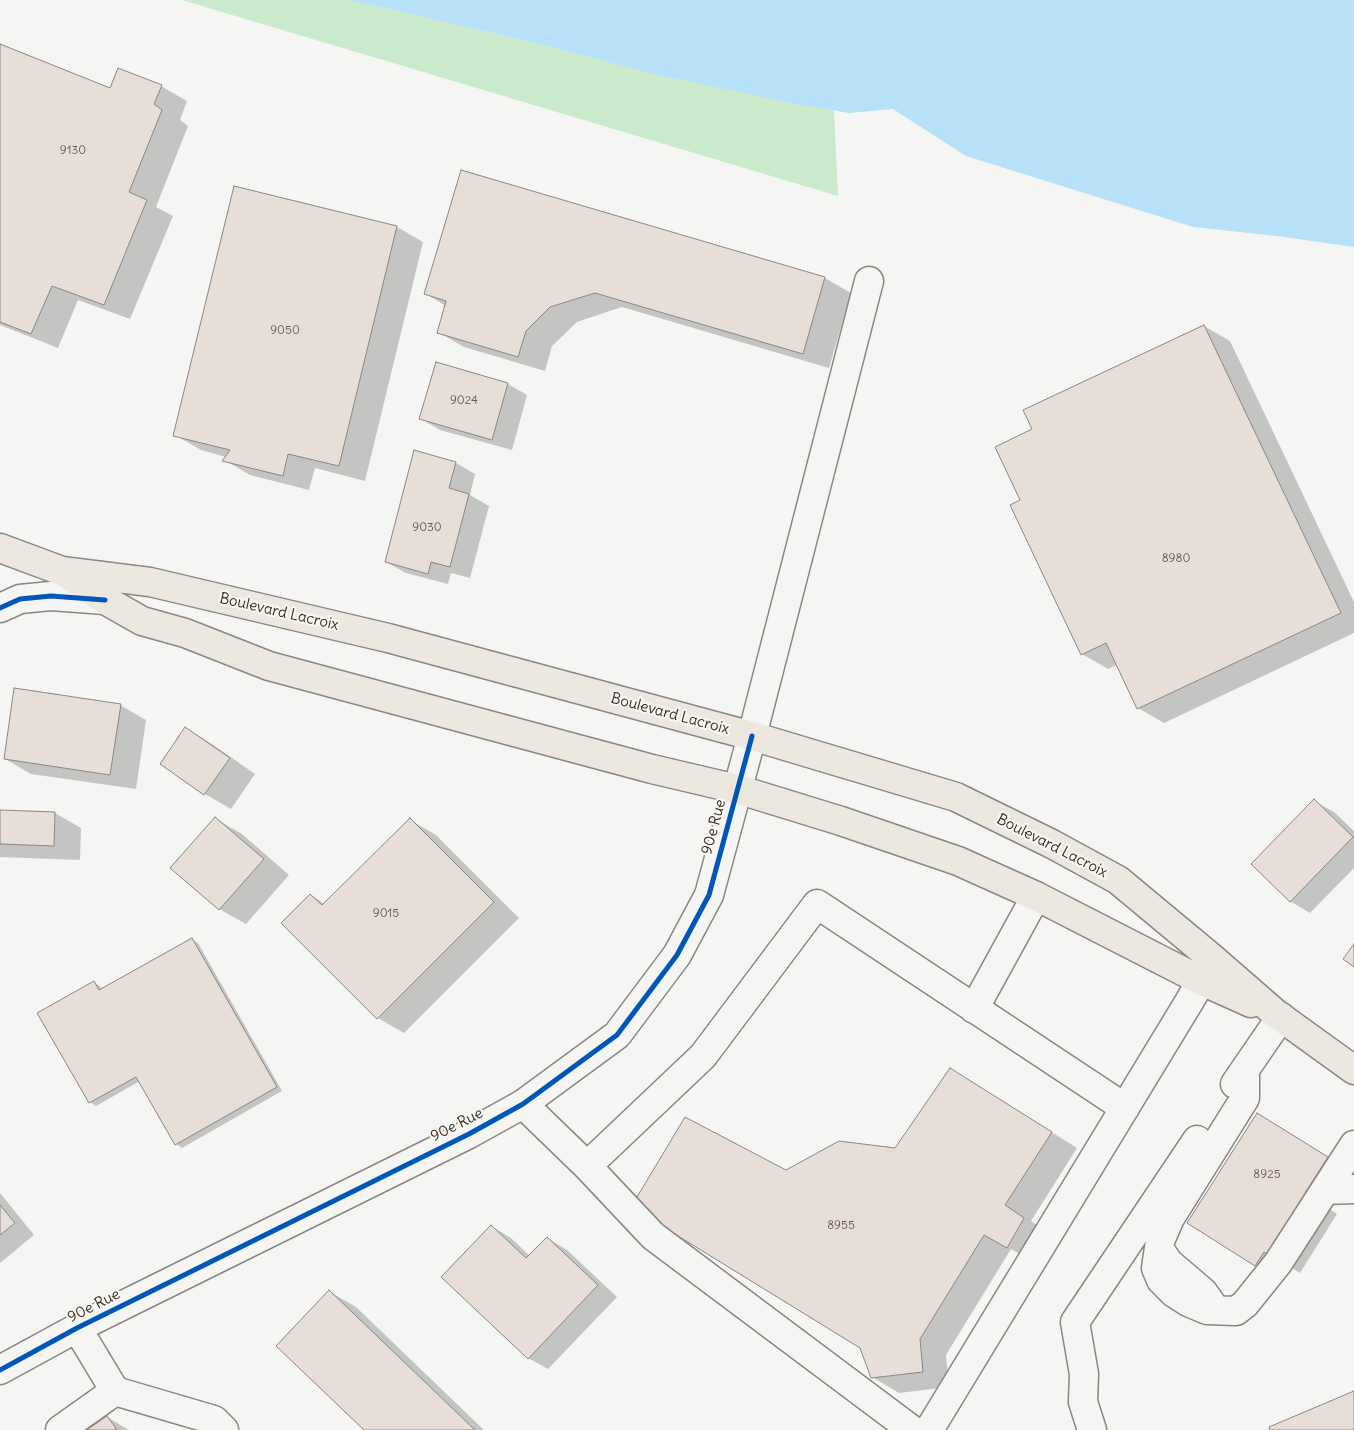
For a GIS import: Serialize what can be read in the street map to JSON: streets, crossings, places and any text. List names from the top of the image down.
{
  "streets": {
    "main road": ["Boulevard Lacroix"],
    "street": ["90e Rue"]
  },
  "crossings": [
    ["Boulevard Lacroix", "90e Rue"]
  ],
  "house_numbers": [
    "9130",
    "9050",
    "9024",
    "9030",
    "8980",
    "9015",
    "8925",
    "8955"
  ]
}
